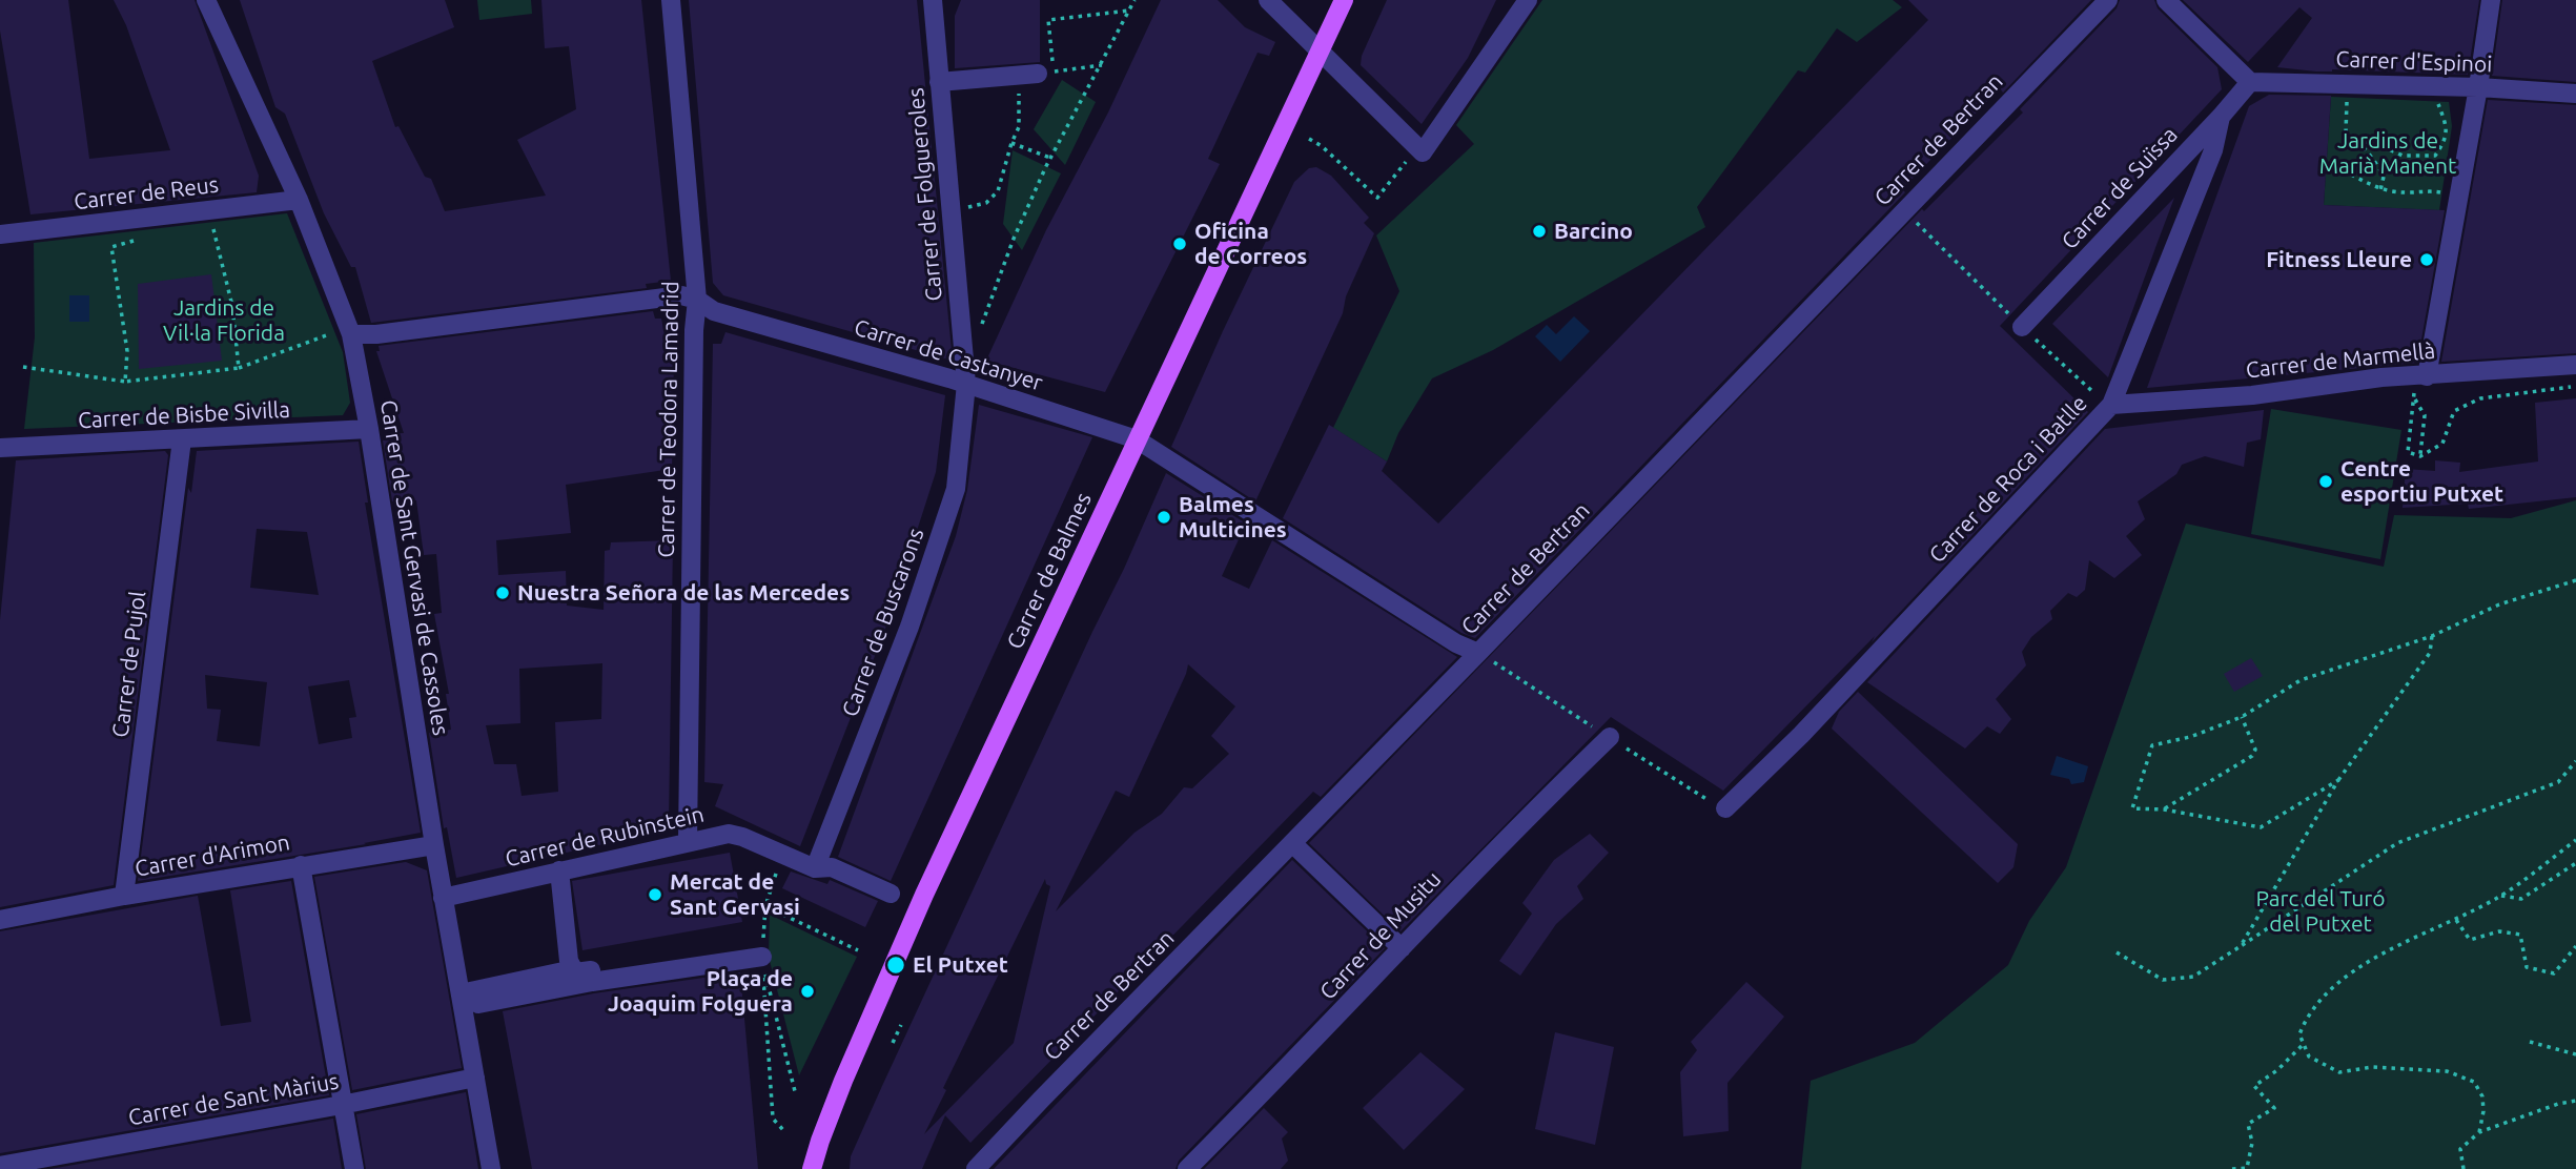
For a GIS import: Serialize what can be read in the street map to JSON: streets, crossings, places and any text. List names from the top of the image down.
{
  "streets": {
    "main road": ["Carrer de Balmes"],
    "street": [
      "Carrer d'Espinoi",
      "Carrer de Bertran",
      "Carrer de Suïssa",
      "Carrer de Reus",
      "Carrer de Folgueroles",
      "Carrer de Castanyer",
      "Carrer de Marmellà",
      "Carrer de Bisbe Sivilla",
      "Carrer de Teodora Lamadrid",
      "Carrer de Roca i Batlle",
      "Carrer de Sant Gervasi de Cassoles",
      "Carrer de Buscarons",
      "Carrer de Pujol",
      "Carrer de Rubinstein",
      "Carrer d'Arimon",
      "Carrer de Musitu",
      "Carrer de Sant Màrius"
    ]
  },
  "crossings": [
    ["Carrer d'Espinoi", "Carrer de Suïssa"],
    ["Carrer de Bertran", "Carrer de Castanyer"],
    ["Carrer de Suïssa", "Carrer de Roca i Batlle"],
    ["Carrer de Reus", "Carrer de Sant Gervasi de Cassoles"],
    ["Carrer de Folgueroles", "Carrer de Castanyer"],
    ["Carrer de Folgueroles", "Carrer de Buscarons"],
    ["Carrer de Castanyer", "Carrer de Teodora Lamadrid"],
    ["Carrer de Castanyer", "Carrer de Sant Gervasi de Cassoles"],
    ["Carrer de Castanyer", "Carrer de Balmes"],
    ["Carrer de Castanyer", "Carrer de Buscarons"],
    ["Carrer de Marmellà", "Carrer de Roca i Batlle"],
    ["Carrer de Bisbe Sivilla", "Carrer de Sant Gervasi de Cassoles"],
    ["Carrer de Bisbe Sivilla", "Carrer de Pujol"],
    ["Carrer de Teodora Lamadrid", "Carrer de Rubinstein"],
    ["Carrer de Sant Gervasi de Cassoles", "Carrer de Rubinstein"],
    ["Carrer de Sant Gervasi de Cassoles", "Carrer d'Arimon"],
    ["Carrer de Sant Gervasi de Cassoles", "Carrer de Sant Màrius"],
    ["Carrer de Buscarons", "Carrer de Rubinstein"],
    ["Carrer de Pujol", "Carrer d'Arimon"]
  ],
  "parks": ["Jardins de Marià Manent", "Jardins de Vil·la Florida", "Parc del Turó del Putxet"],
  "places": [
    "Barcino",
    "Oficina de Correos",
    "Fitness Lleure",
    "Centre esportiu Putxet",
    "Balmes Multicines",
    "Nuestra Señora de las Mercedes",
    "Mercat de Sant Gervasi",
    "El Putxet",
    "Plaça de Joaquim Folguera"
  ]
}
